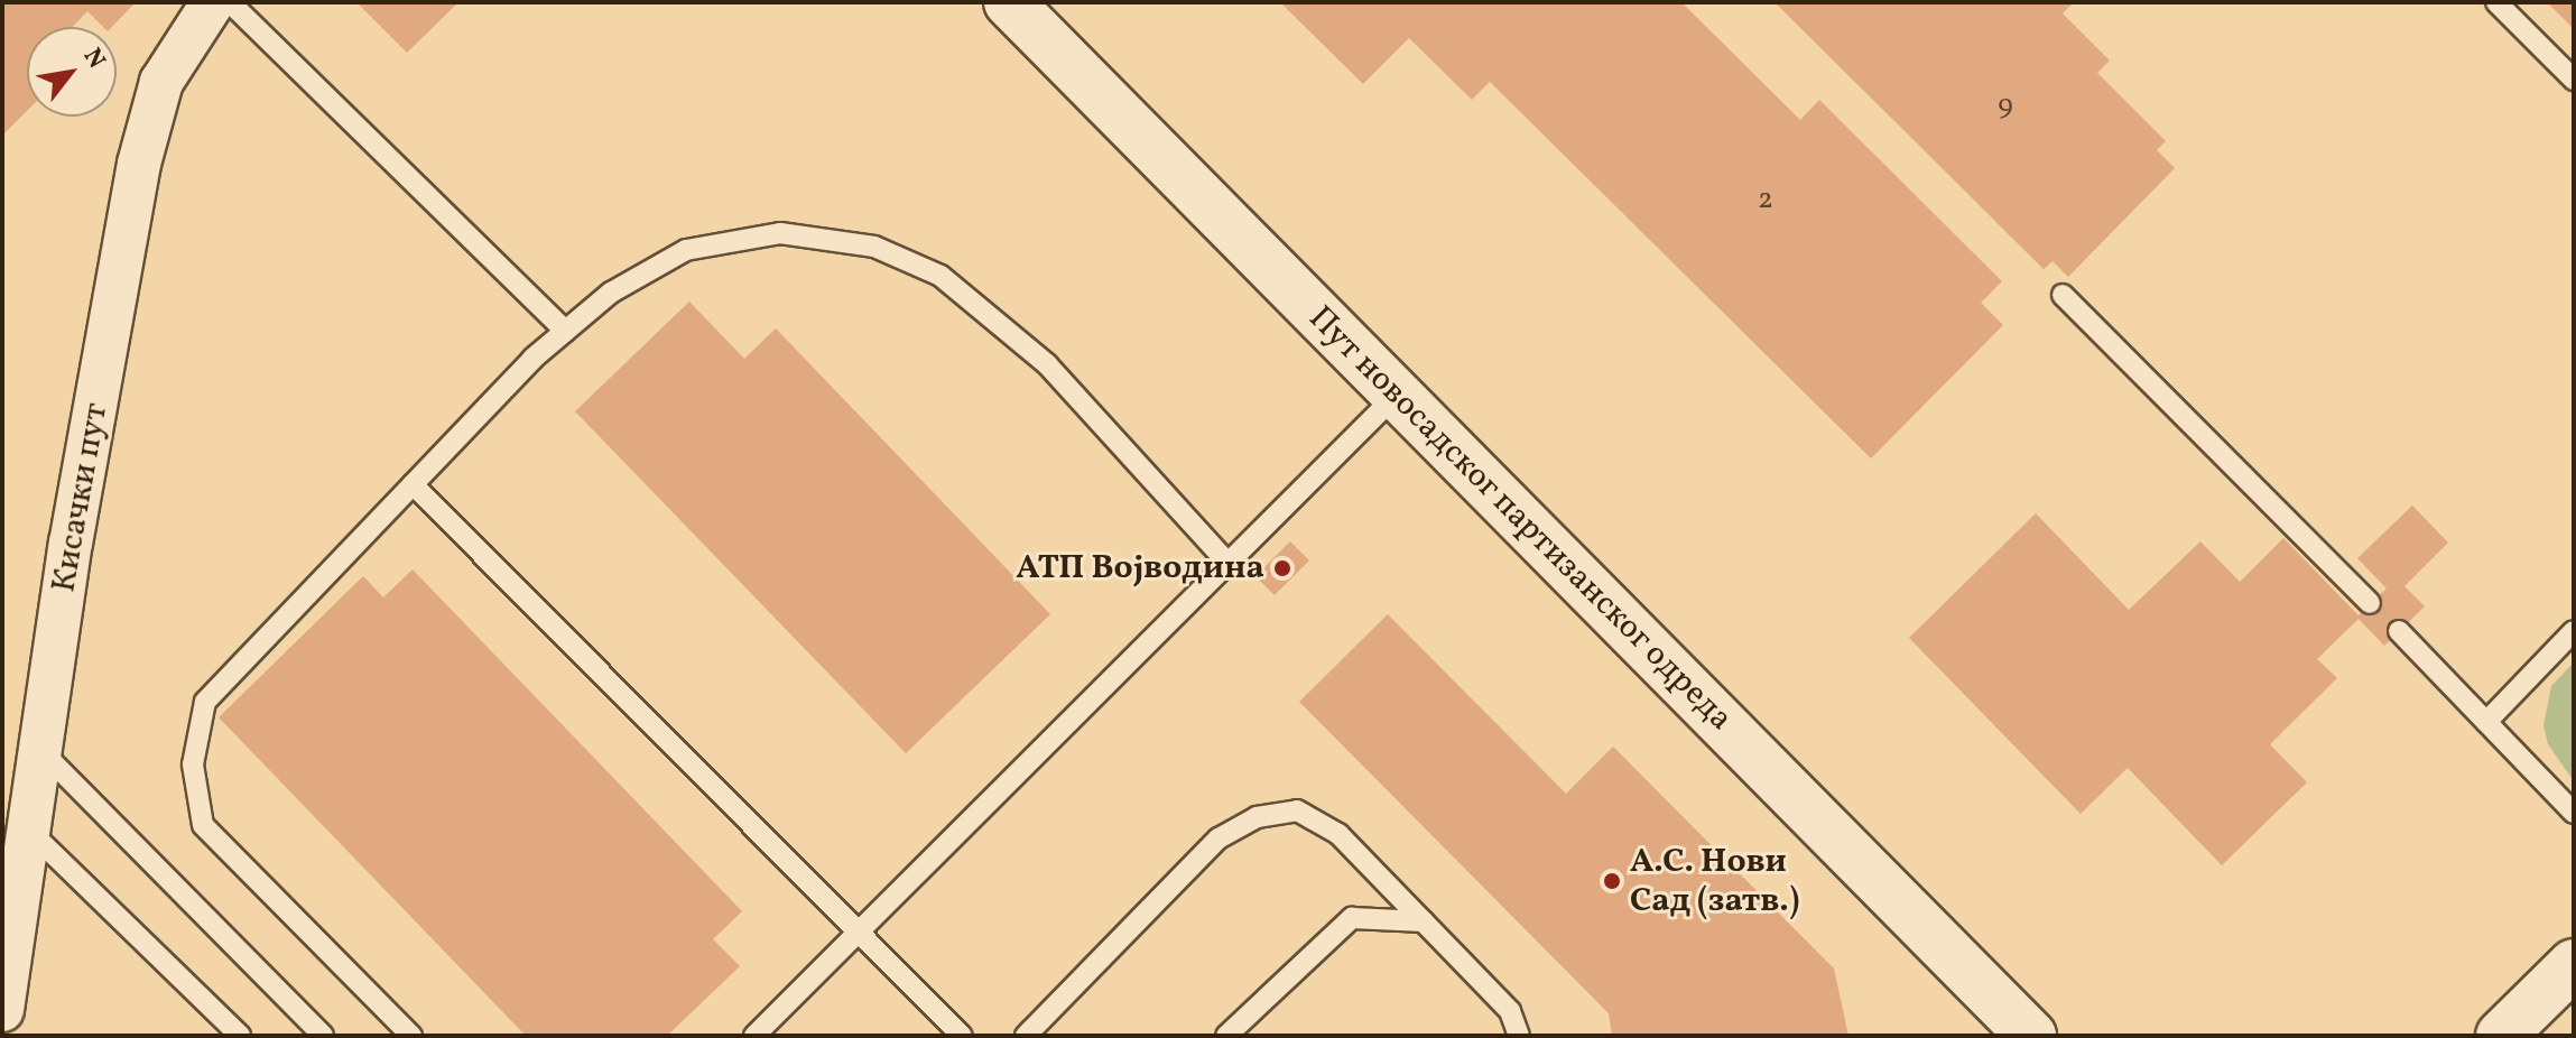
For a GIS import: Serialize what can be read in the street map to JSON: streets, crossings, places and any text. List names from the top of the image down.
{
  "streets": {
    "street": ["Кисачки пут", "Пут новосадског партизанског одреда"]
  },
  "places": ["АТП Војводина", "А.С. Нови Сад (затв.)"],
  "house_numbers": ["9", "2"],
  "north": "top right"
}
